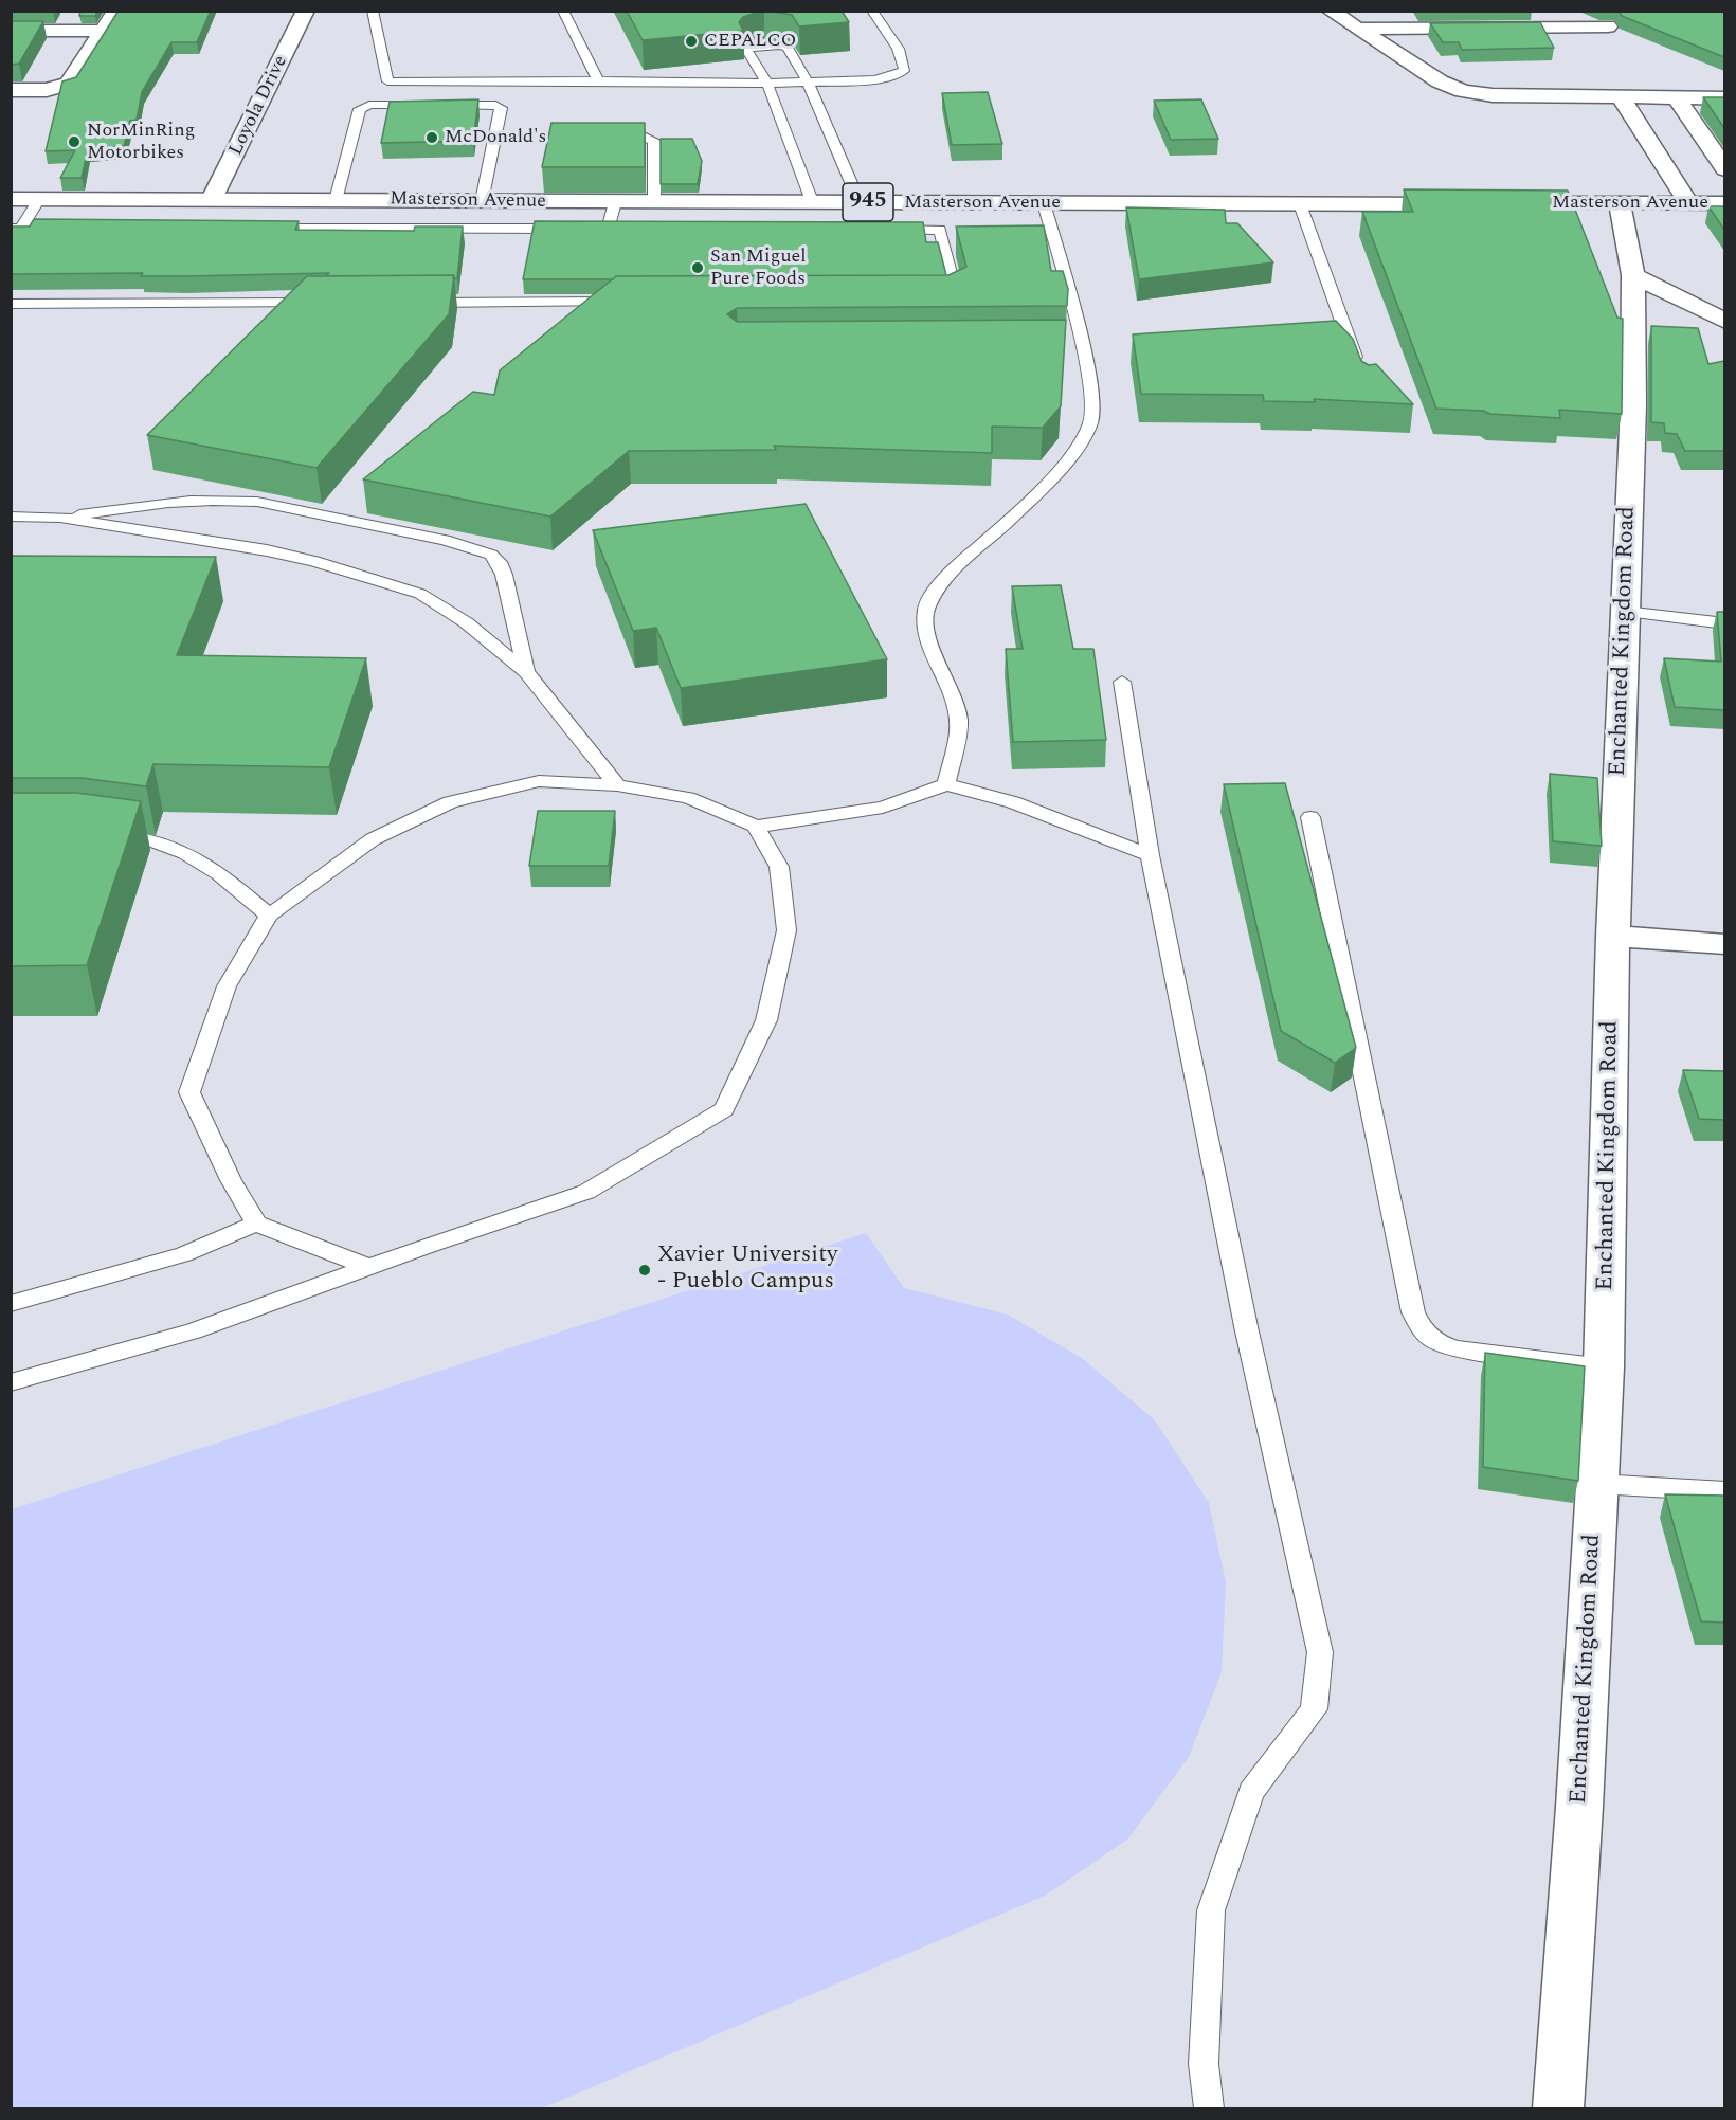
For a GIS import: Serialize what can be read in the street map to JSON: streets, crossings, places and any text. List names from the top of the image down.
{
  "streets": {
    "street": [
      "Loyola Drive",
      "Masterson Avenue",
      "945",
      "Enchanted Kingdom Road"
    ]
  },
  "crossings": [
    ["Loyola Drive", "Masterson Avenue"],
    ["Masterson Avenue", "Enchanted Kingdom Road"]
  ],
  "places": [
    "CEPALCO",
    "McDonald's",
    "NorMinRing Motorbikes",
    "San Miguel Pure Foods",
    "Xavier University - Pueblo Campus"
  ]
}
